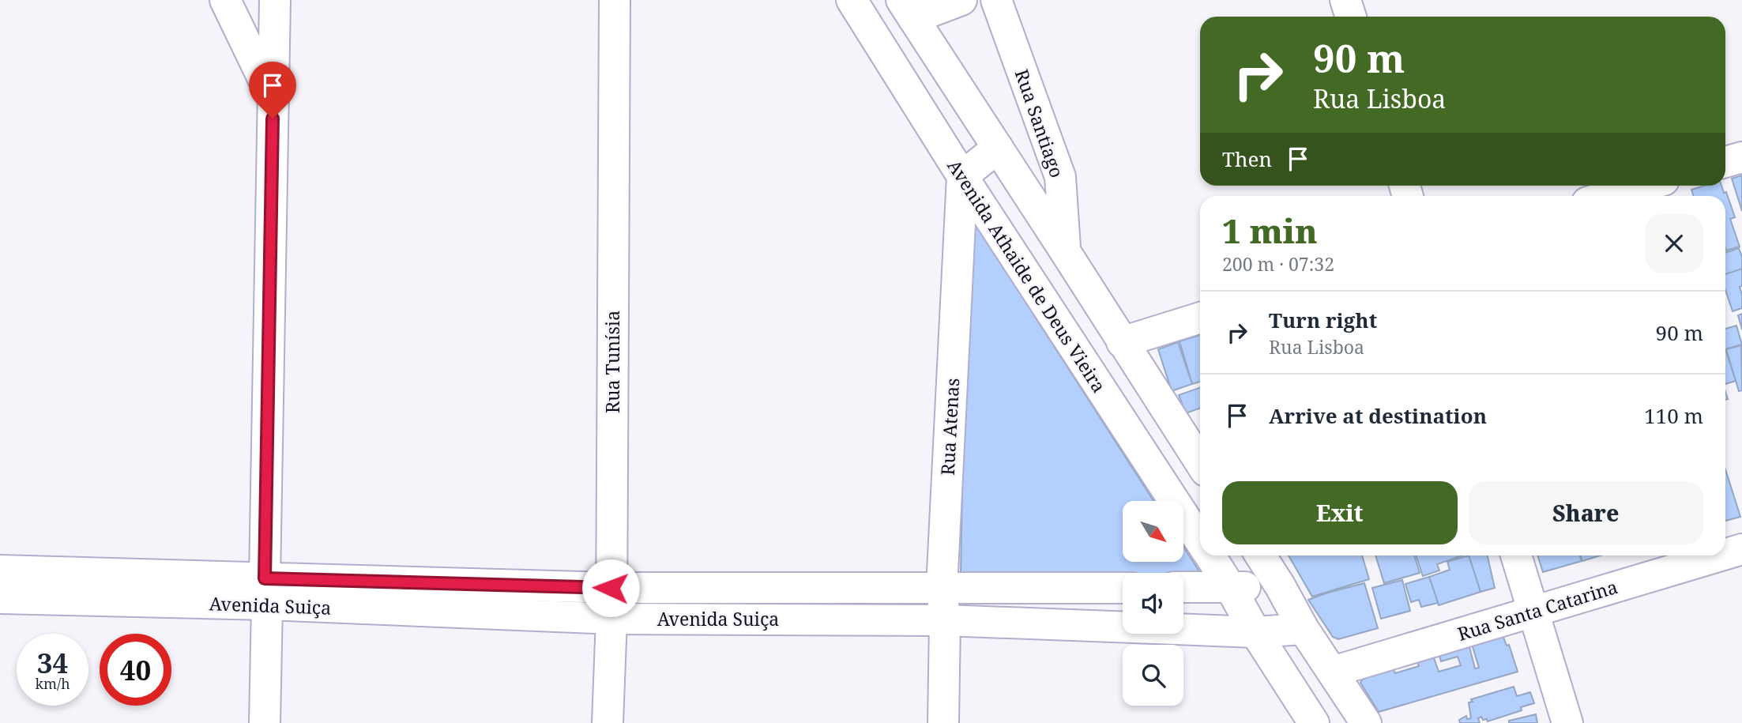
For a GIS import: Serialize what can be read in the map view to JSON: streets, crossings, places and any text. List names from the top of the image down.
{
  "streets": {
    "street": [
      "Rua Santiago",
      "Avenida Athaide de Deus Vieira",
      "Rua Tunísia",
      "Rua Atenas",
      "Avenida Suiça",
      "Rua Santa Catarina"
    ]
  },
  "crossings": [
    ["Avenida Athaide de Deus Vieira", "Rua Atenas"],
    ["Avenida Athaide de Deus Vieira", "Avenida Suiça"],
    ["Rua Tunísia", "Avenida Suiça"],
    ["Rua Atenas", "Avenida Suiça"]
  ],
  "north": "bottom right",
  "page": {
    "turn": ["90 m", "Rua Lisboa"],
    "then": "Then",
    "heading": ["1 min", "200 m · 07:32"],
    "list": [
      {
        "name": "Turn right",
        "note": "Rua Lisboa",
        "value": "90 m"
      },
      {
        "name": "Arrive at destination",
        "value": "110 m"
      }
    ],
    "buttons": ["Exit", "Share"],
    "speed": "34 km/h",
    "limit": "40"
  }
}
